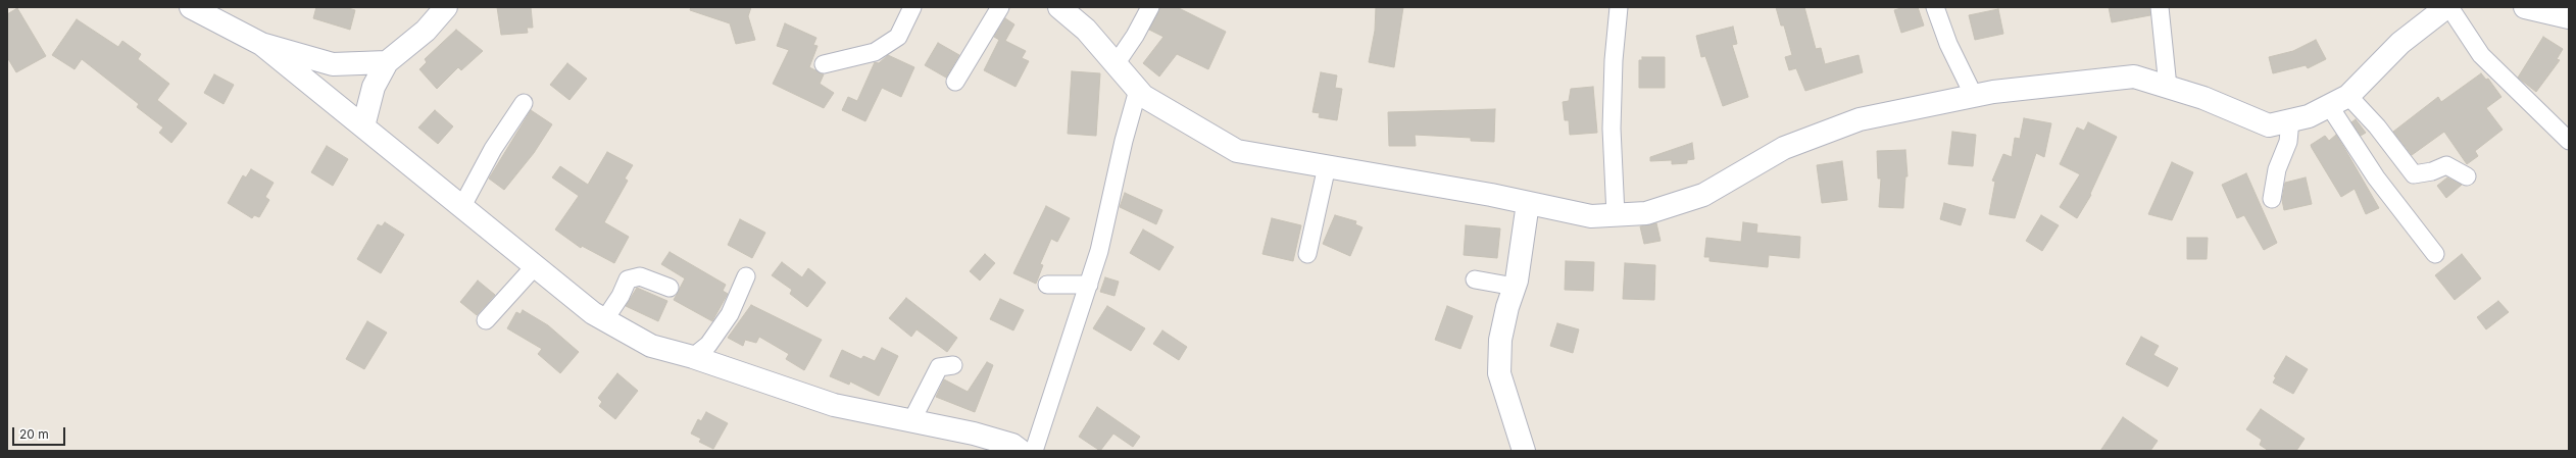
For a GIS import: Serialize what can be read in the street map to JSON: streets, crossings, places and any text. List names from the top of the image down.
{
  "scale_bar": "20 m"
}
